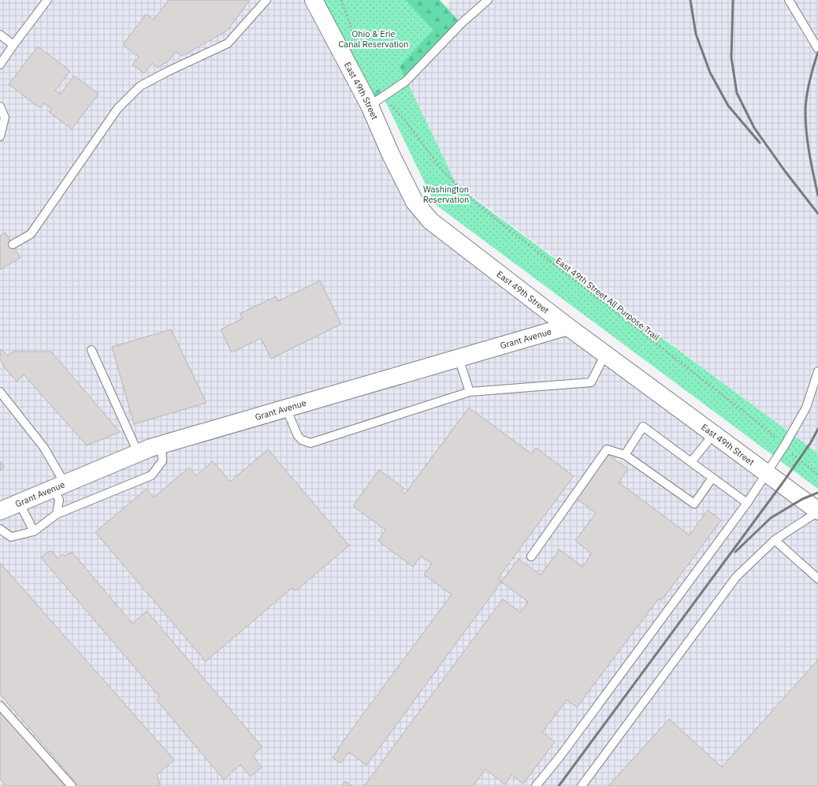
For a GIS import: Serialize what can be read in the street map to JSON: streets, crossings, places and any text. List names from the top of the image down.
{
  "streets": {
    "street": ["East 49th Street", "Grant Avenue"],
    "path": ["East 49th Street All Purpose Trail"]
  },
  "crossings": [
    ["East 49th Street", "Grant Avenue"]
  ],
  "parks": ["Ohio & Erie Canal Reservation", "Washington Reservation"]
}
